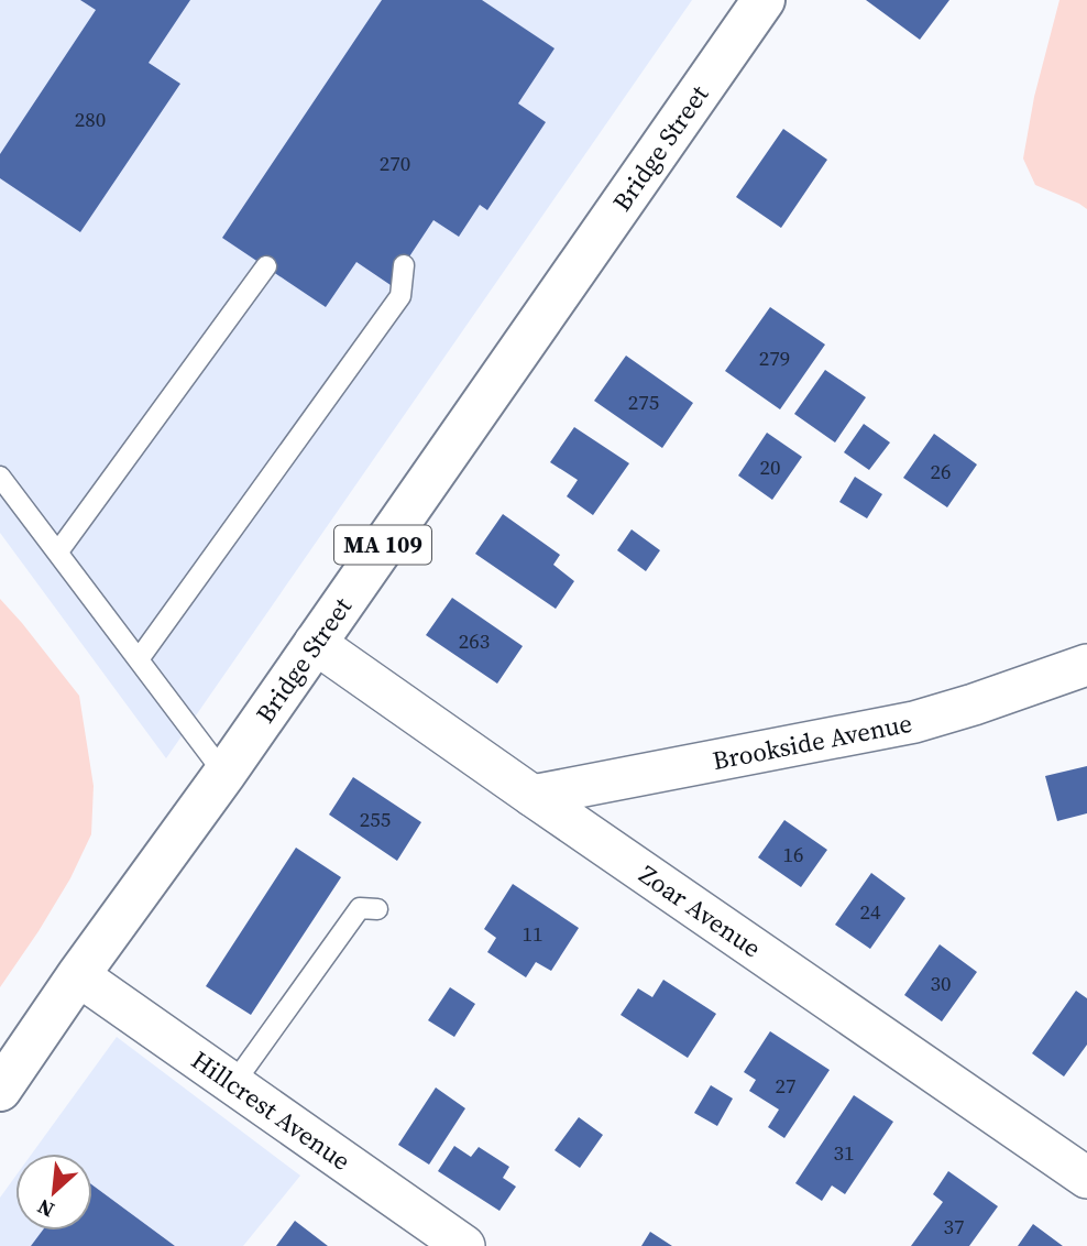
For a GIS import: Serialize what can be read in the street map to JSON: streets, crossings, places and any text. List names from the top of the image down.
{
  "streets": {
    "main road": ["Bridge Street", "MA 109"],
    "street": ["Brookside Avenue", "Zoar Avenue", "Hillcrest Avenue"]
  },
  "crossings": [
    ["Bridge Street", "Zoar Avenue"],
    ["Bridge Street", "Hillcrest Avenue"],
    ["Brookside Avenue", "Zoar Avenue"]
  ],
  "house_numbers": [
    "280",
    "270",
    "279",
    "275",
    "20",
    "26",
    "263",
    "255",
    "16",
    "24",
    "11",
    "30",
    "27",
    "31",
    "37"
  ],
  "north": "bottom left"
}
